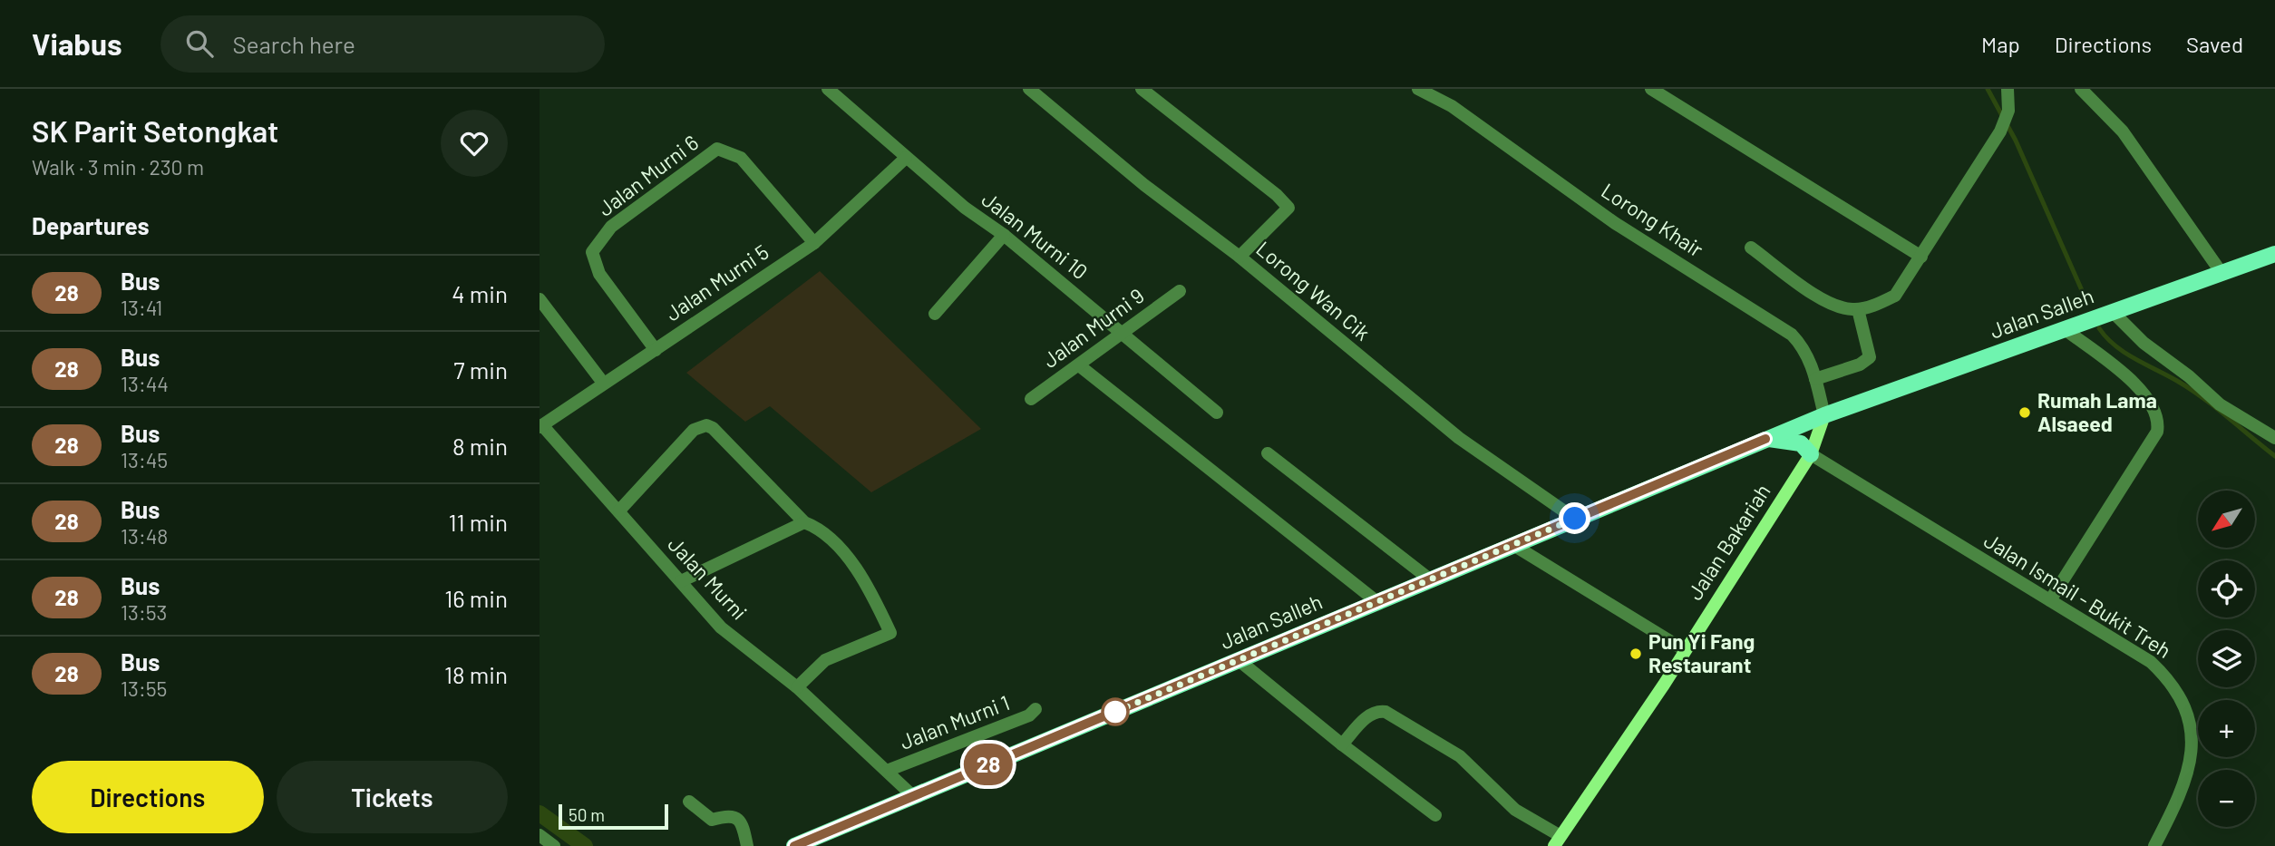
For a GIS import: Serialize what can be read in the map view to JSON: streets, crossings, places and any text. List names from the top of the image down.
{
  "streets": {
    "main road": ["Jalan Salleh", "Jalan Bakariah"],
    "street": [
      "Jalan Murni 6",
      "Lorong Khair",
      "Jalan Murni 10",
      "Jalan Murni 5",
      "Lorong Wan Cik",
      "Jalan Murni 9",
      "Jalan Murni",
      "Jalan Ismail - Bukit Treh",
      "Jalan Murni 1"
    ]
  },
  "crossings": [
    ["Jalan Murni 6", "Jalan Murni 5"],
    ["Lorong Khair", "Jalan Salleh"],
    ["Lorong Khair", "Jalan Bakariah"],
    ["Jalan Murni 10", "Jalan Murni 5"],
    ["Jalan Murni 10", "Jalan Murni 9"],
    ["Jalan Murni 5", "Jalan Murni"],
    ["Lorong Wan Cik", "Jalan Salleh"],
    ["Jalan Salleh", "Jalan Bakariah"],
    ["Jalan Salleh", "Jalan Murni"],
    ["Jalan Bakariah", "Jalan Ismail - Bukit Treh"],
    ["Jalan Murni", "Jalan Murni 1"]
  ],
  "places": ["Rumah Lama Alsaeed", "Pun Yi Fang Restaurant"],
  "lines": ["bus line 28"],
  "scale_bar": "50 m",
  "north": "bottom left",
  "page": {
    "header": "Viabus",
    "search": "Search here",
    "nav": ["Map", "Directions", "Saved"],
    "heading": [
      ["SK Parit Setongkat", "Walk · 3 min · 230 m"],
      "Departures"
    ],
    "on_map": "28",
    "list": [
      {
        "mark": "28",
        "name": "Bus",
        "note": "13:41",
        "value": "4 min"
      },
      {
        "mark": "28",
        "name": "Bus",
        "note": "13:44",
        "value": "7 min"
      },
      {
        "mark": "28",
        "name": "Bus",
        "note": "13:45",
        "value": "8 min"
      },
      {
        "mark": "28",
        "name": "Bus",
        "note": "13:48",
        "value": "11 min"
      },
      {
        "mark": "28",
        "name": "Bus",
        "note": "13:53",
        "value": "16 min"
      },
      {
        "mark": "28",
        "name": "Bus",
        "note": "13:55",
        "value": "18 min"
      }
    ],
    "map_buttons": ["+", "−"],
    "buttons": ["Directions", "Tickets"],
    "scale": "50 m"
  }
}
